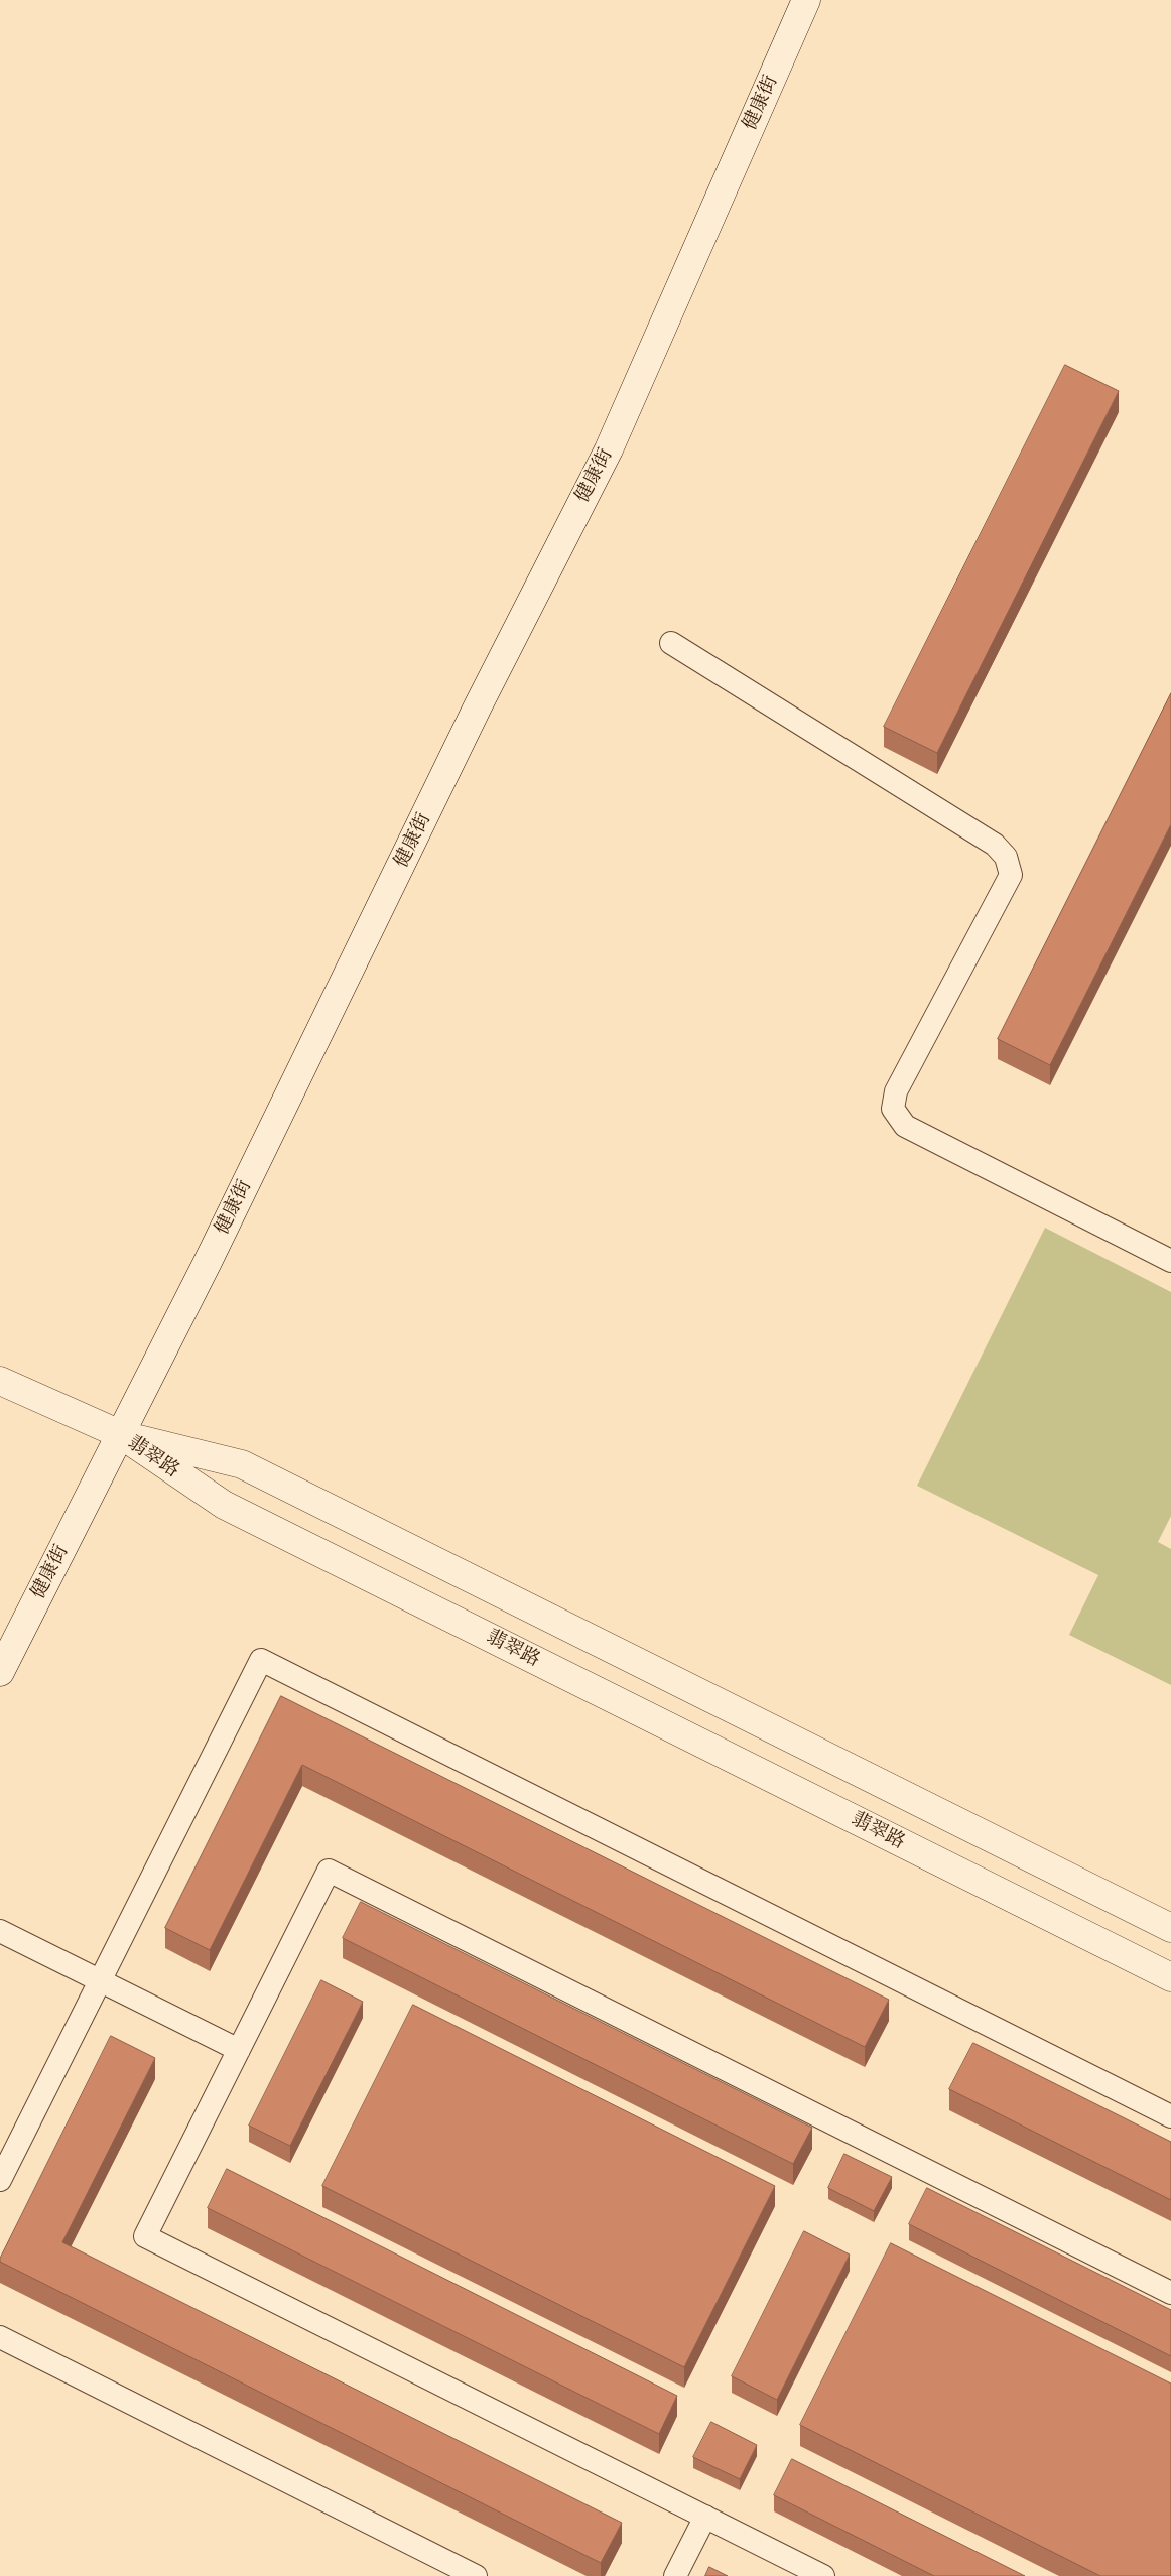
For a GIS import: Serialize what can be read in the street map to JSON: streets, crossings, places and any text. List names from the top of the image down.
{
  "streets": {
    "street": ["健康街", "翡翠路"]
  },
  "crossings": [
    ["健康街", "翡翠路"]
  ]
}
